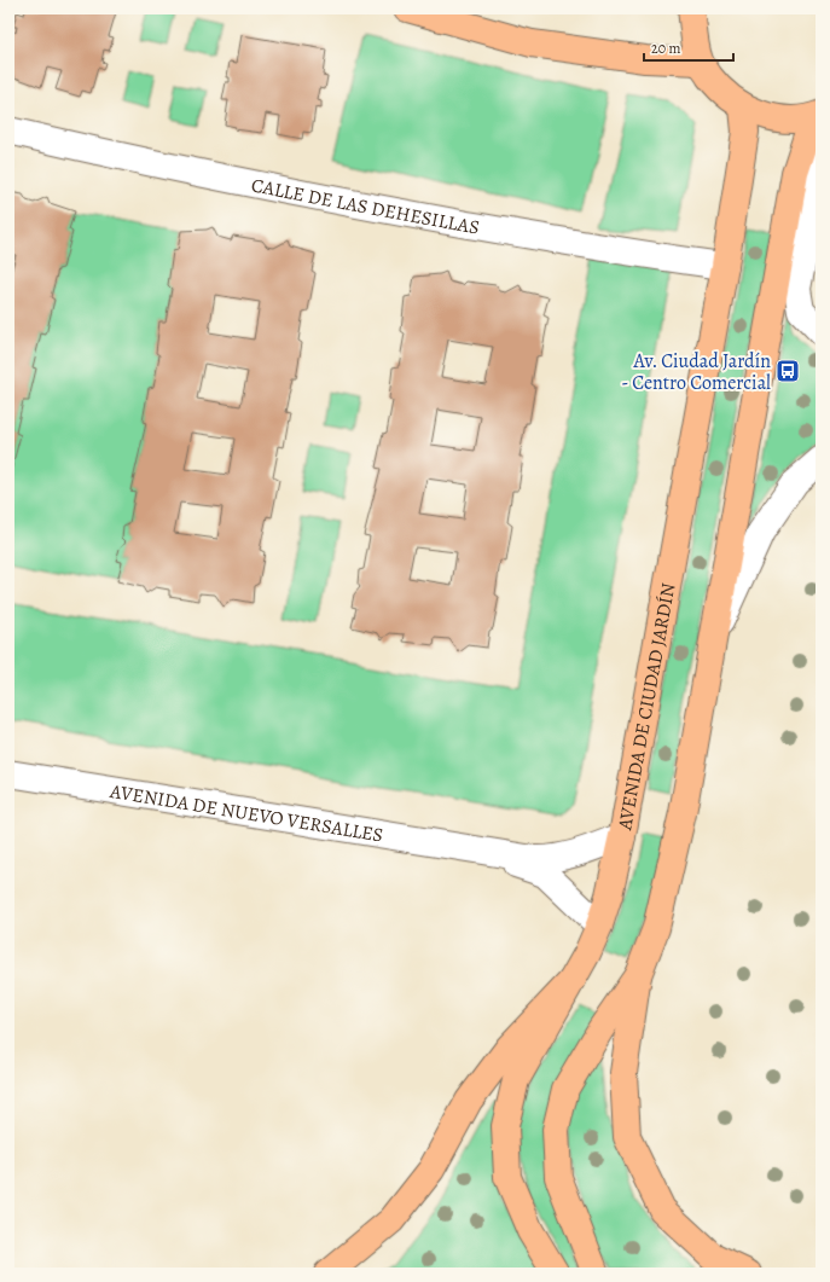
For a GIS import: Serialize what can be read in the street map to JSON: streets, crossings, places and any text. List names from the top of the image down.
{
  "streets": {
    "main road": ["AVENIDA DE CIUDAD JARDÍN"],
    "street": ["CALLE DE LAS DEHESILLAS", "AVENIDA DE NUEVO VERSALLES"]
  },
  "crossings": [
    ["CALLE DE LAS DEHESILLAS", "AVENIDA DE CIUDAD JARDÍN"],
    ["AVENIDA DE CIUDAD JARDÍN", "AVENIDA DE NUEVO VERSALLES"]
  ],
  "places": {
    "bus stop": ["Av. Ciudad Jardín - Centro Comercial"]
  },
  "scale_bar": "20 m"
}
